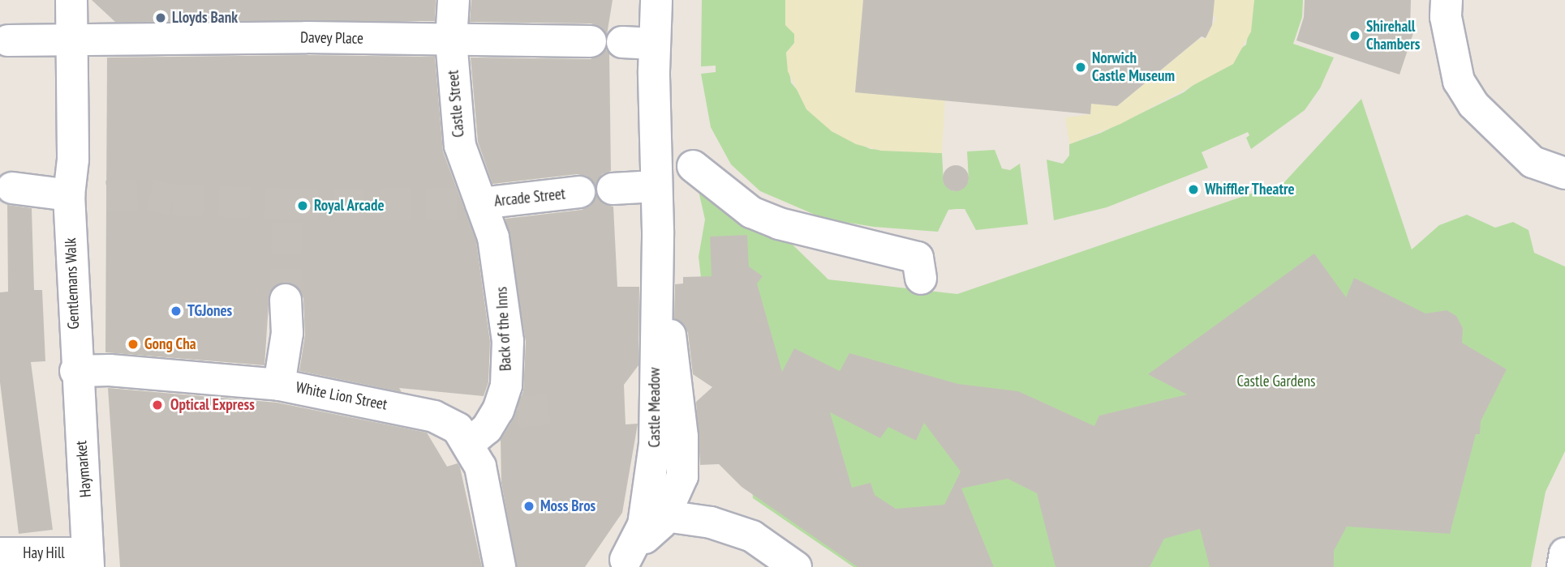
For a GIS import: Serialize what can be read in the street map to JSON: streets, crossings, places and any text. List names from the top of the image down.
{
  "streets": {
    "street": [
      "Davey Place",
      "Castle Street",
      "Arcade Street",
      "Gentlemans Walk",
      "Back of the Inns",
      "White Lion Street",
      "Castle Meadow",
      "Haymarket",
      "Hay Hill"
    ]
  },
  "crossings": [
    ["Davey Place", "Castle Street"],
    ["Davey Place", "Gentlemans Walk"],
    ["Castle Street", "Arcade Street"],
    ["Castle Street", "Back of the Inns"],
    ["Arcade Street", "Back of the Inns"],
    ["Gentlemans Walk", "White Lion Street"],
    ["Gentlemans Walk", "Haymarket"],
    ["Back of the Inns", "White Lion Street"],
    ["White Lion Street", "Haymarket"],
    ["Haymarket", "Hay Hill"]
  ],
  "parks": ["Castle Gardens"],
  "places": [
    "Lloyds Bank",
    "Shirehall Chambers",
    "Norwich Castle Museum",
    "Whiffler Theatre",
    "Royal Arcade",
    "TGJones",
    "Gong Cha",
    "Optical Express",
    "Moss Bros"
  ]
}
